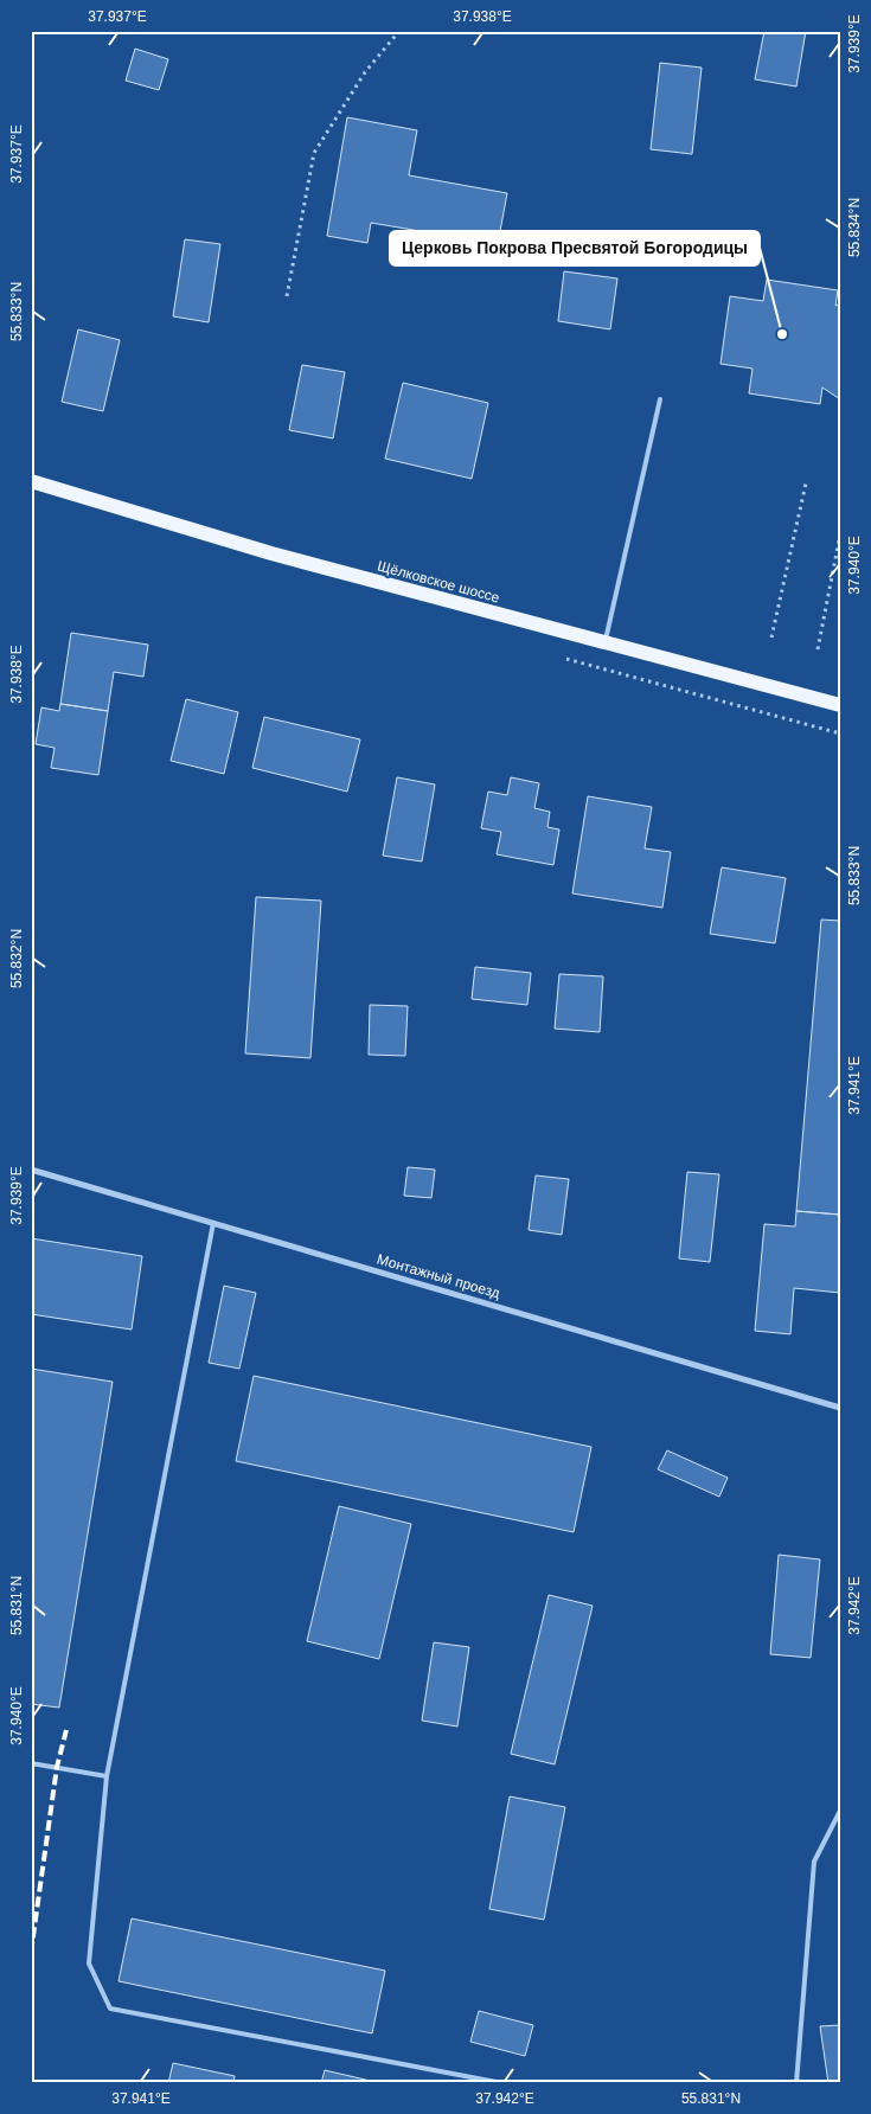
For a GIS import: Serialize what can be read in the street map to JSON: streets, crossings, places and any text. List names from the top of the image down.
{
  "streets": {
    "main road": ["Щёлковское шоссе"],
    "street": ["Монтажный проезд"]
  },
  "places": ["Церковь Покрова Пресвятой Богородицы"],
  "coordinates": [
    "37.937°E",
    "37.938°E",
    "37.939°E",
    "55.834°N",
    "55.833°N",
    "37.940°E",
    "55.832°N",
    "37.941°E",
    "37.942°E",
    "55.831°N"
  ]
}
